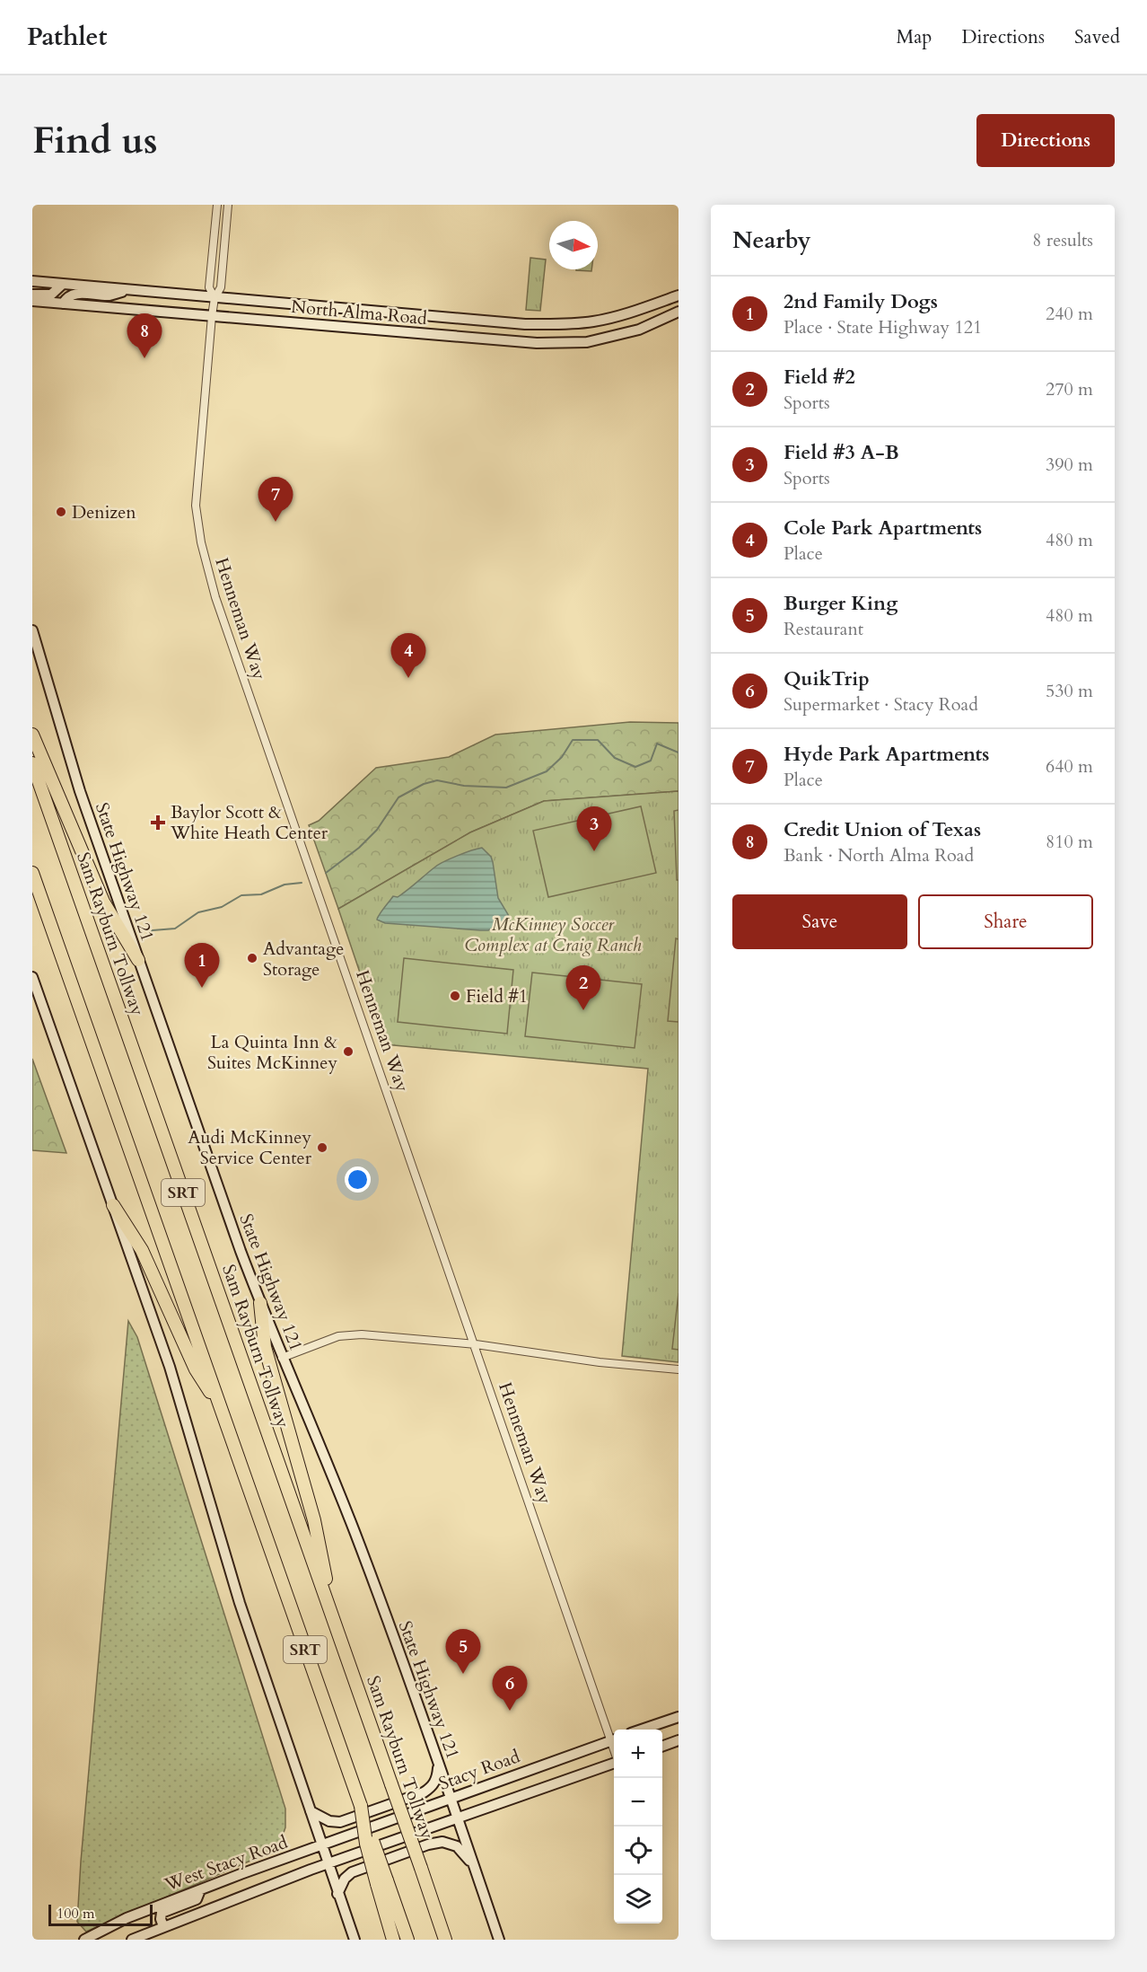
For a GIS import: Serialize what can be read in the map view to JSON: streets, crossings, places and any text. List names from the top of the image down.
{
  "streets": {
    "highway": ["Sam Rayburn Tollway", "SRT"],
    "main road": [
      "North Alma Road",
      "State Highway 121",
      "Stacy Road",
      "West Stacy Road"
    ],
    "street": ["Henneman Way"]
  },
  "crossings": [
    ["North Alma Road", "Henneman Way"],
    ["Henneman Way", "Stacy Road"],
    ["State Highway 121", "Stacy Road"],
    ["Stacy Road", "West Stacy Road"]
  ],
  "parks": ["McKinney Soccer Complex at Craig Ranch"],
  "places": {
    "other": [
      "Denizen",
      "Advantage Storage",
      "Field #1",
      "La Quinta Inn & Suites McKinney",
      "Audi McKinney Service Center"
    ],
    "health": ["Baylor Scott & White Heath Center"]
  },
  "scale_bar": "100 m",
  "north": "right",
  "page": {
    "header": "Pathlet",
    "nav": ["Map", "Directions", "Saved"],
    "buttons": [
      "Directions",
      ["Save", "Share"]
    ],
    "title": "Find us",
    "heading": ["Nearby", "8 results"],
    "list": [
      {
        "mark": "1",
        "name": "2nd Family Dogs",
        "note": "Place · State Highway 121",
        "value": "240 m"
      },
      {
        "mark": "2",
        "name": "Field #2",
        "note": "Sports",
        "value": "270 m"
      },
      {
        "mark": "3",
        "name": "Field #3 A-B",
        "note": "Sports",
        "value": "390 m"
      },
      {
        "mark": "4",
        "name": "Cole Park Apartments",
        "note": "Place",
        "value": "480 m"
      },
      {
        "mark": "5",
        "name": "Burger King",
        "note": "Restaurant",
        "value": "480 m"
      },
      {
        "mark": "6",
        "name": "QuikTrip",
        "note": "Supermarket · Stacy Road",
        "value": "530 m"
      },
      {
        "mark": "7",
        "name": "Hyde Park Apartments",
        "note": "Place",
        "value": "640 m"
      },
      {
        "mark": "8",
        "name": "Credit Union of Texas",
        "note": "Bank · North Alma Road",
        "value": "810 m"
      }
    ],
    "pins": [
      "8",
      "7",
      "4",
      "3",
      "1",
      "2",
      "5",
      "6"
    ],
    "map_buttons": ["+", "−"],
    "scale": "100 m"
  }
}
